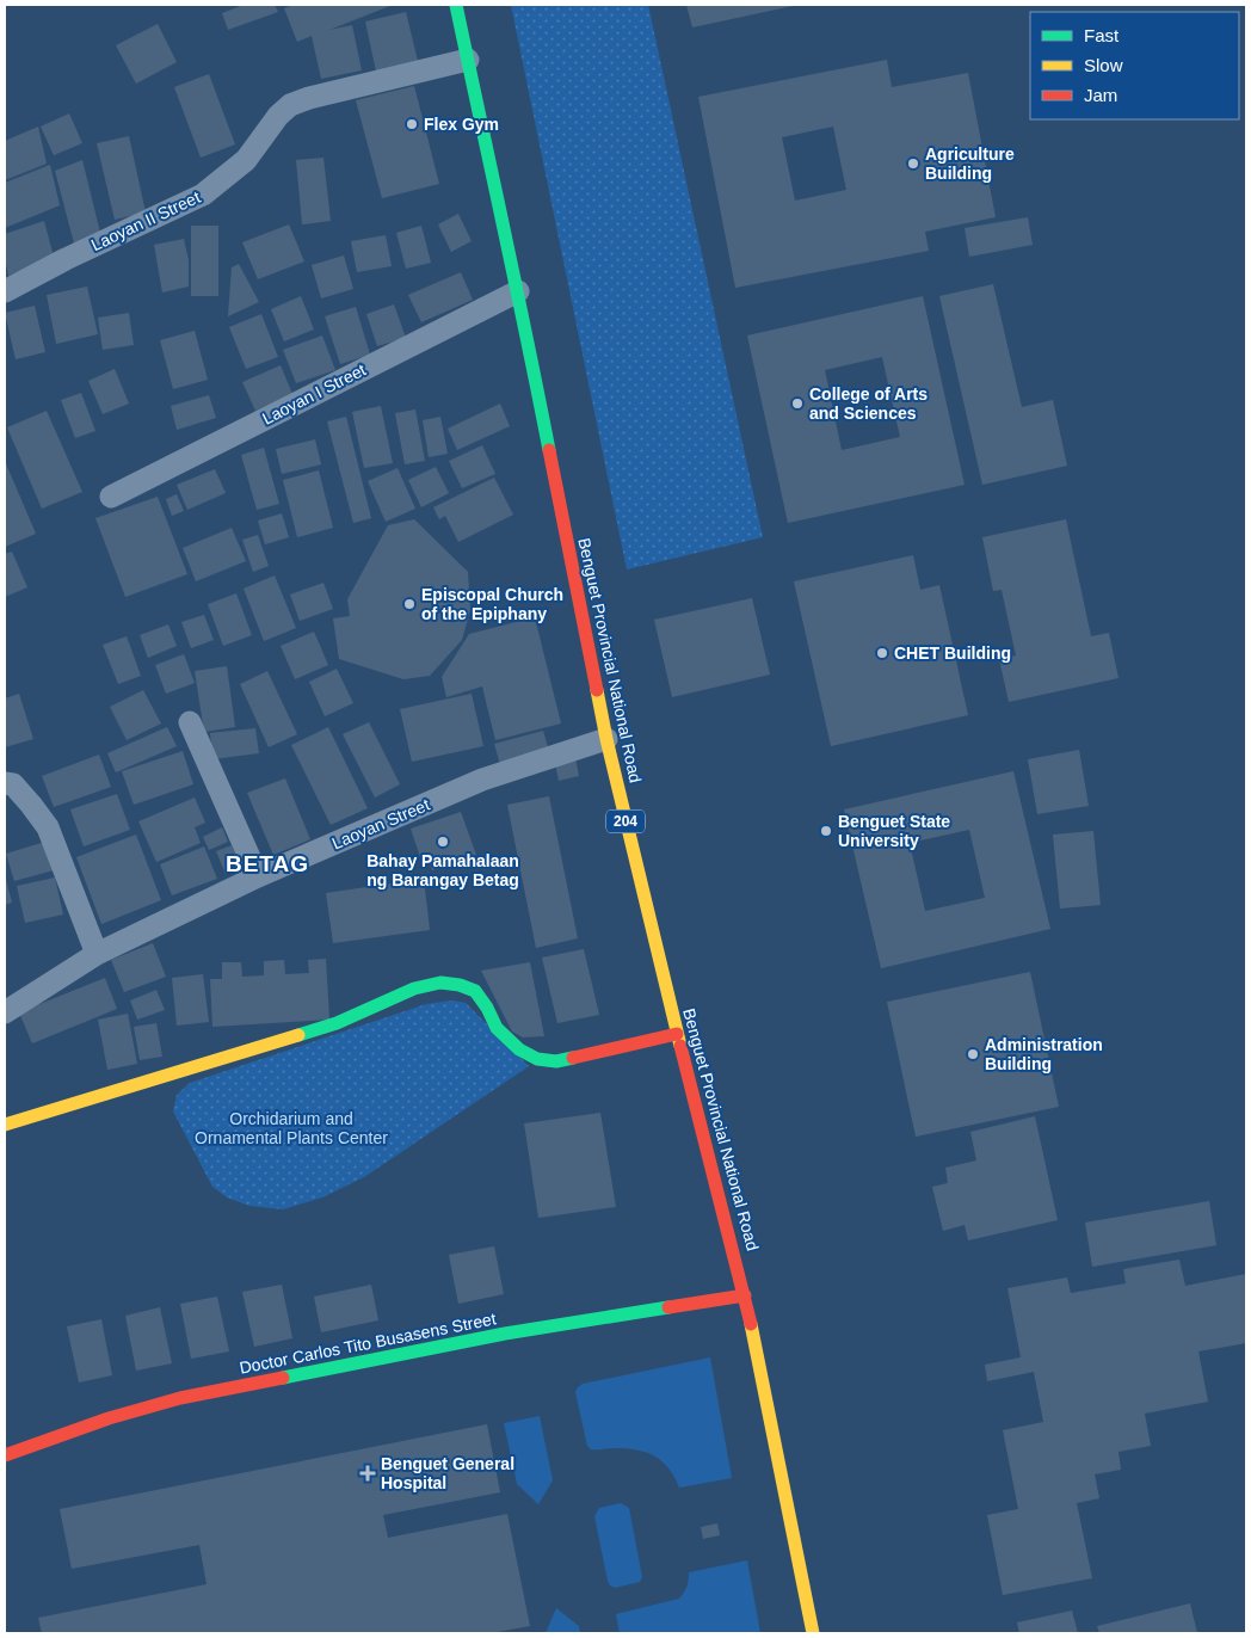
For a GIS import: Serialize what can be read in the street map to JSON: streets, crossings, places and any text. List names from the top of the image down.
{
  "streets": {
    "main road": ["Benguet Provincial National Road", "204", "Doctor Carlos Tito Busasens Street"],
    "street": ["Laoyan II Street", "Laoyan I Street", "Laoyan Street"]
  },
  "crossings": [
    ["Laoyan II Street", "Benguet Provincial National Road"],
    ["Laoyan I Street", "Benguet Provincial National Road"],
    ["Benguet Provincial National Road", "Laoyan Street"],
    ["Benguet Provincial National Road", "Doctor Carlos Tito Busasens Street"]
  ],
  "districts": ["BETAG"],
  "parks": ["Orchidarium and Ornamental Plants Center"],
  "places": {
    "other": [
      "Flex Gym",
      "Agriculture Building",
      "College of Arts and Sciences",
      "Episcopal Church of the Epiphany",
      "CHET Building",
      "Benguet State University",
      "Bahay Pamahalaan ng Barangay Betag",
      "Administration Building"
    ],
    "health": ["Benguet General Hospital"]
  },
  "legend": ["Fast", "Slow", "Jam"]
}
